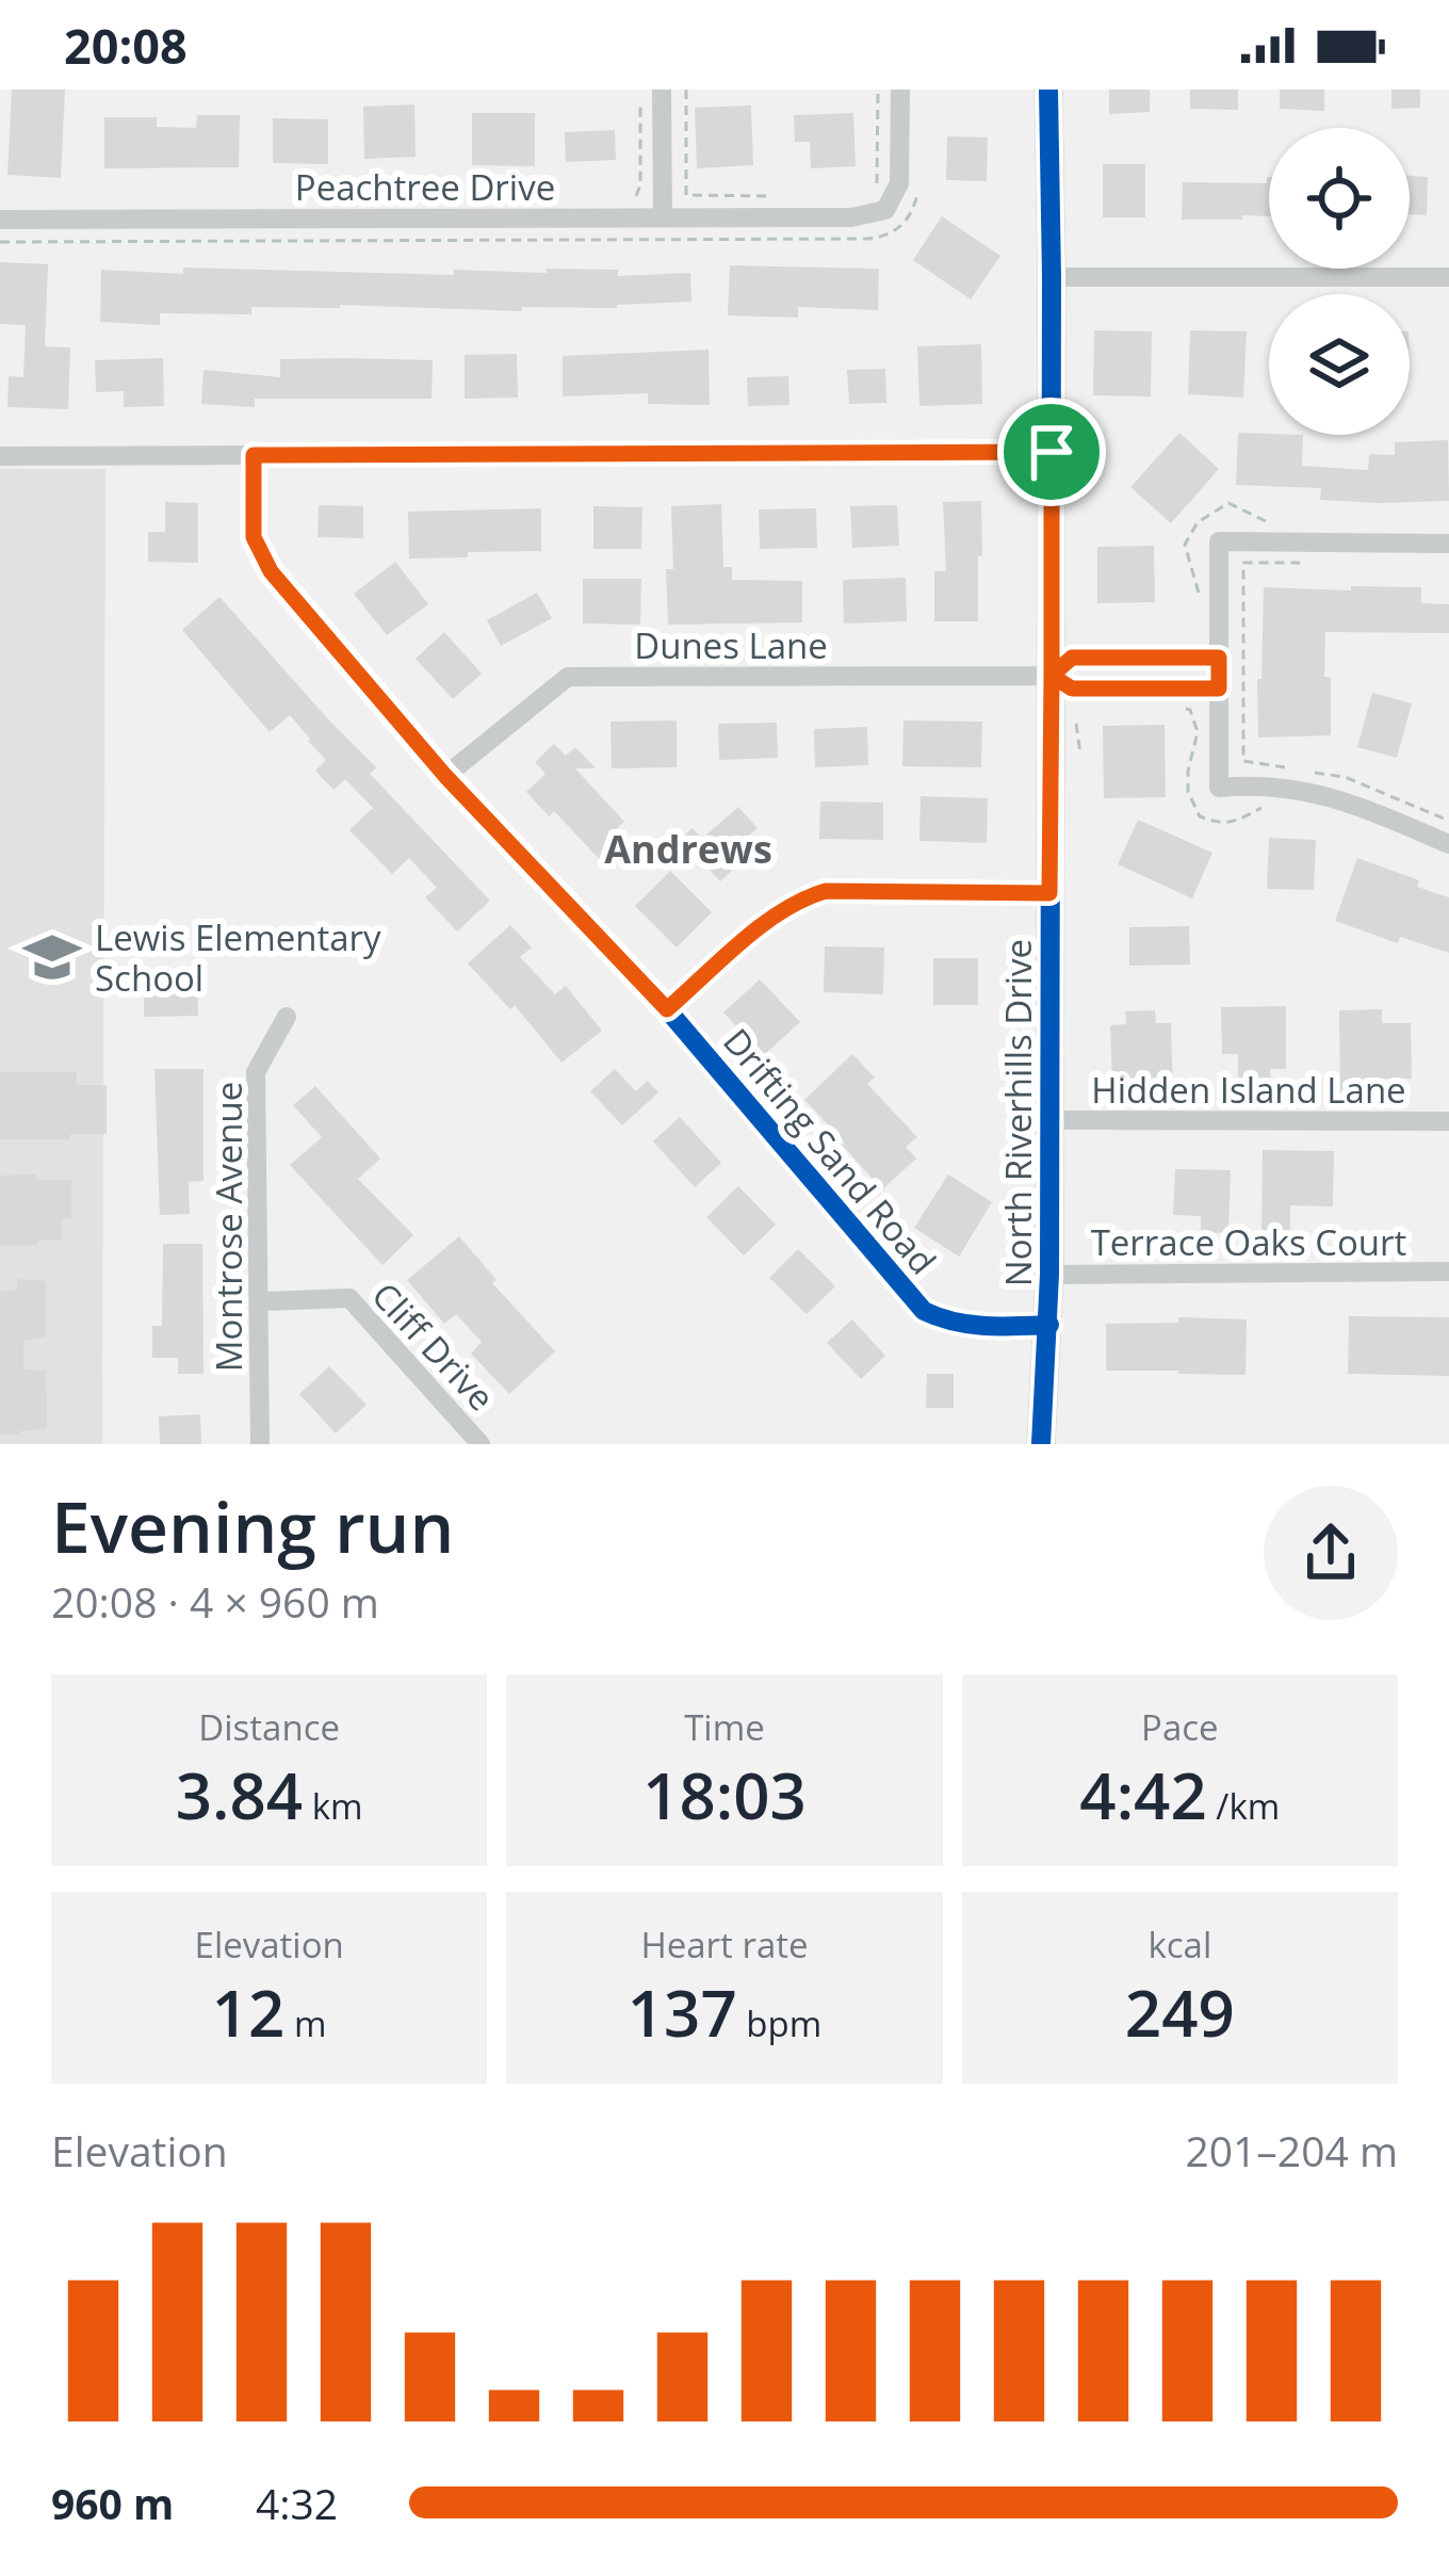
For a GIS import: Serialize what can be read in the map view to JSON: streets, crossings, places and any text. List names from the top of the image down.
{
  "streets": {
    "street": [
      "Peachtree Drive",
      "Dunes Lane",
      "Hidden Island Lane",
      "North Riverhills Drive",
      "Drifting Sand Road",
      "Montrose Avenue",
      "Terrace Oaks Court",
      "Cliff Drive"
    ]
  },
  "crossings": [
    ["Dunes Lane", "North Riverhills Drive"],
    ["Dunes Lane", "Drifting Sand Road"],
    ["Hidden Island Lane", "North Riverhills Drive"],
    ["North Riverhills Drive", "Drifting Sand Road"],
    ["North Riverhills Drive", "Terrace Oaks Court"],
    ["Montrose Avenue", "Cliff Drive"]
  ],
  "districts": ["Andrews"],
  "places": {
    "school or university": ["Lewis Elementary School"]
  },
  "page": {
    "status": "20:08",
    "heading": ["Evening run", "20:08 · 4 × 960 m"],
    "stats": [
      ["Distance", "3.84 km"],
      ["Time", "18:03"],
      ["Pace", "4:42 /km"],
      ["Elevation", "12 m"],
      ["Heart rate", "137 bpm"],
      ["kcal", "249"]
    ],
    "chart": ["Elevation", "201–204 m"],
    "list": [
      {
        "name": "960 m",
        "note": "4:32"
      }
    ]
  }
}
